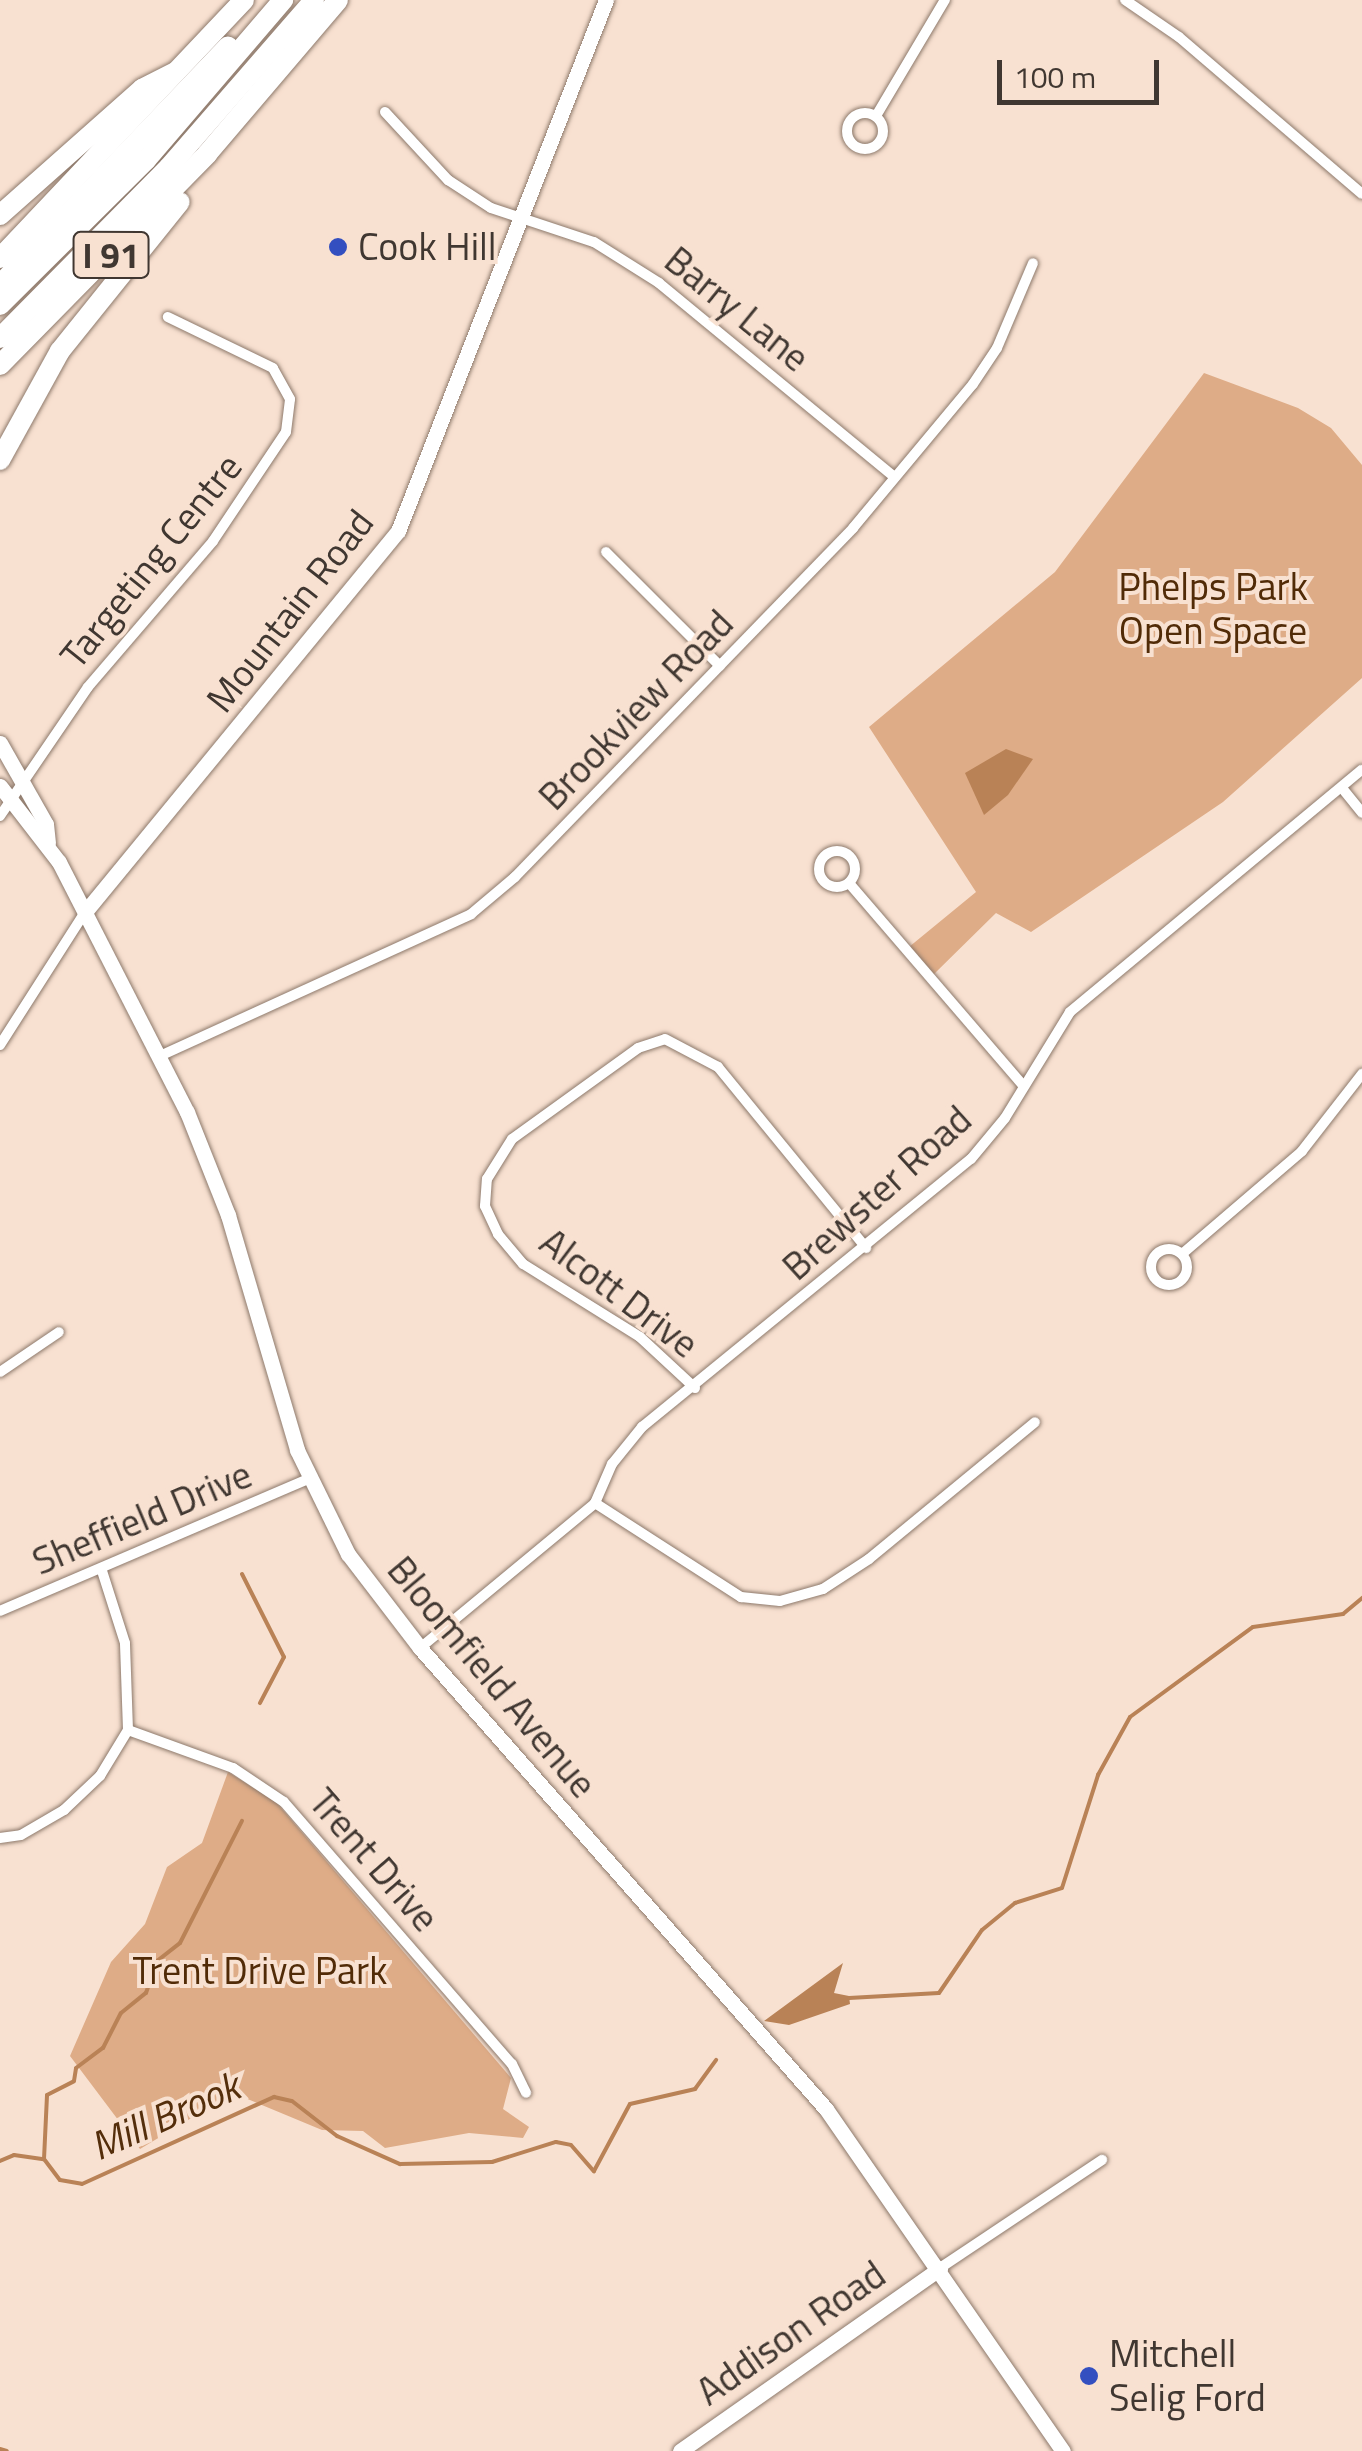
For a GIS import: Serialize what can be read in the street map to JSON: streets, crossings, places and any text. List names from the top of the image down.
{
  "streets": {
    "highway": ["I 91"],
    "main road": ["Mountain Road", "Bloomfield Avenue", "Addison Road"],
    "street": [
      "Barry Lane",
      "Targeting Centre",
      "Brookview Road",
      "Brewster Road",
      "Alcott Drive",
      "Sheffield Drive",
      "Trent Drive"
    ]
  },
  "crossings": [
    ["Barry Lane", "Mountain Road"],
    ["Barry Lane", "Brookview Road"],
    ["Targeting Centre", "Bloomfield Avenue"],
    ["Mountain Road", "Bloomfield Avenue"],
    ["Brookview Road", "Bloomfield Avenue"],
    ["Brewster Road", "Alcott Drive"],
    ["Brewster Road", "Bloomfield Avenue"],
    ["Sheffield Drive", "Bloomfield Avenue"],
    ["Bloomfield Avenue", "Addison Road"]
  ],
  "water": ["Mill Brook"],
  "parks": ["Phelps Park Open Space", "Trent Drive Park"],
  "places": ["Cook Hill", "Mitchell Selig Ford"],
  "scale_bar": "100 m"
}
